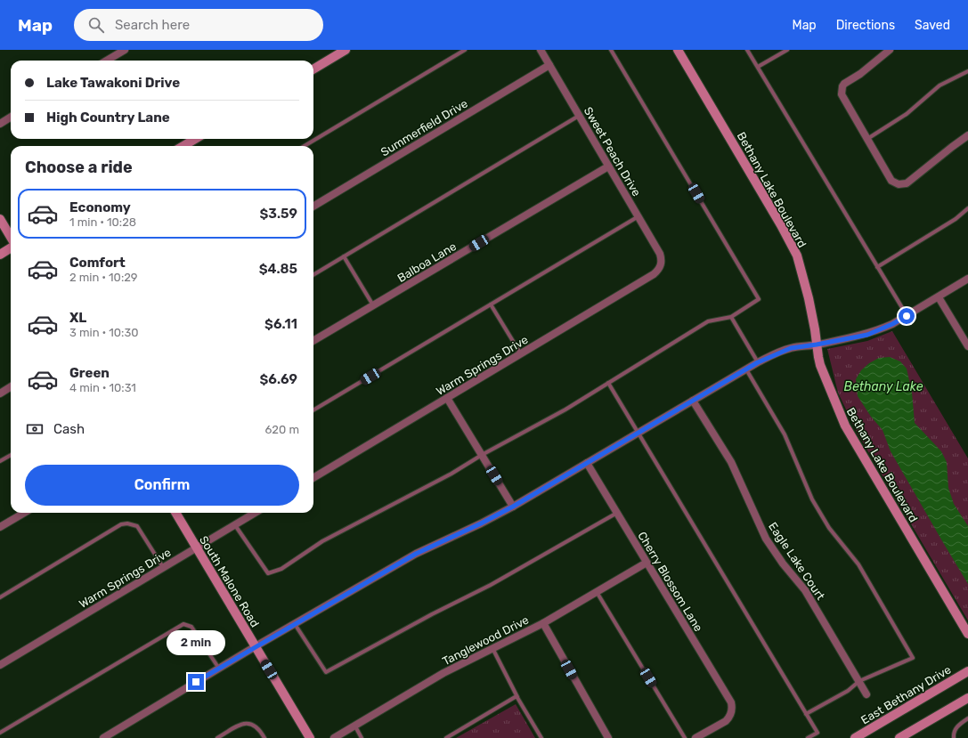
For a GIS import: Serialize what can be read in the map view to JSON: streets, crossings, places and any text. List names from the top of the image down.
{
  "streets": {
    "street": [
      "Summerfield Drive",
      "Sweet Peach Drive",
      "Bethany Lake Boulevard",
      "Balboa Lane",
      "Warm Springs Drive",
      "Eagle Lake Court",
      "South Malone Road",
      "Cherry Blossom Lane",
      "Tanglewood Drive",
      "East Bethany Drive"
    ]
  },
  "crossings": [
    ["Summerfield Drive", "Sweet Peach Drive"],
    ["Sweet Peach Drive", "Balboa Lane"],
    ["Sweet Peach Drive", "Warm Springs Drive"],
    ["Warm Springs Drive", "South Malone Road"],
    ["Cherry Blossom Lane", "Tanglewood Drive"]
  ],
  "water": ["Bethany Lake"],
  "page": {
    "header": "Map",
    "search": "Search here",
    "nav": ["Map", "Directions", "Saved"],
    "banner": ["Lake Tawakoni Drive", "High Country Lane"],
    "heading": "Choose a ride",
    "list": [
      {
        "name": "Economy",
        "note": "1 min · 10:28",
        "value": "$3.59"
      },
      {
        "name": "Comfort",
        "note": "2 min · 10:29",
        "value": "$4.85"
      },
      {
        "name": "XL",
        "note": "3 min · 10:30",
        "value": "$6.11"
      },
      {
        "name": "Green",
        "note": "4 min · 10:31",
        "value": "$6.69"
      }
    ],
    "pay": ["Cash", "620 m"],
    "buttons": "Confirm",
    "bubble": "2 min"
  }
}
